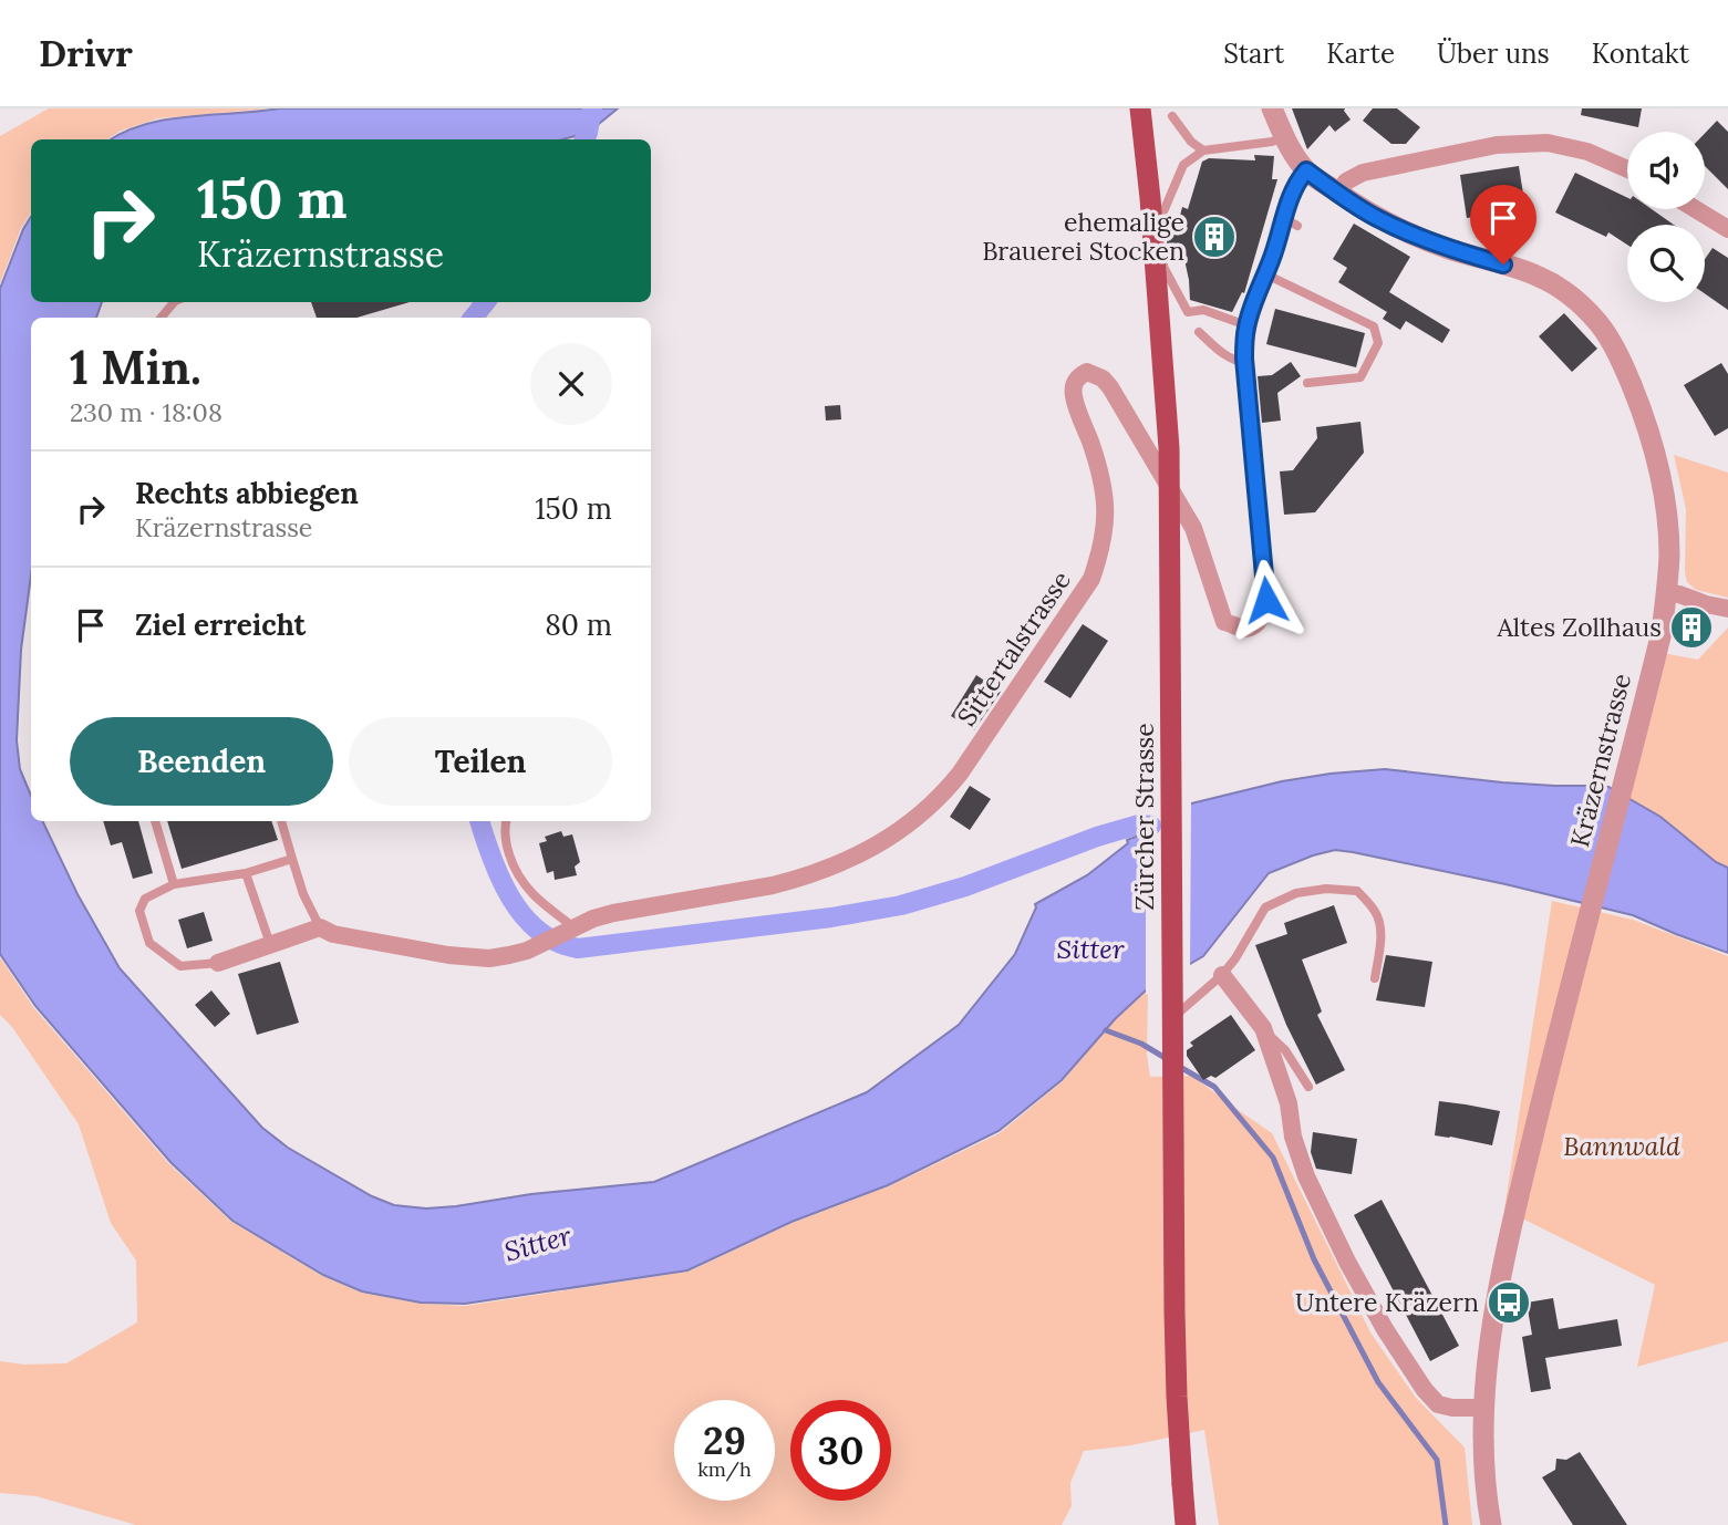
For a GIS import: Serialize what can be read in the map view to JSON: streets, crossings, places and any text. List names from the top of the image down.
{
  "streets": {
    "main road": ["Zürcher Strasse"],
    "street": ["Sittertalstrasse", "Kräzernstrasse"]
  },
  "crossings": [
    ["Sittertalstrasse", "Kräzernstrasse"]
  ],
  "water": ["Sitter"],
  "parks": ["Bannwald"],
  "places": {
    "building": ["ehemalige Brauerei Stocken", "Altes Zollhaus"],
    "bus stop": ["Untere Kräzern"]
  },
  "page": {
    "header": "Drivr",
    "nav": [
      "Start",
      "Karte",
      "Über uns",
      "Kontakt"
    ],
    "turn": ["150 m", "Kräzernstrasse"],
    "heading": ["1 Min.", "230 m · 18:08"],
    "list": [
      {
        "name": "Rechts abbiegen",
        "note": "Kräzernstrasse",
        "value": "150 m"
      },
      {
        "name": "Ziel erreicht",
        "value": "80 m"
      }
    ],
    "buttons": ["Beenden", "Teilen"],
    "speed": "29 km/h",
    "limit": "30"
  }
}
